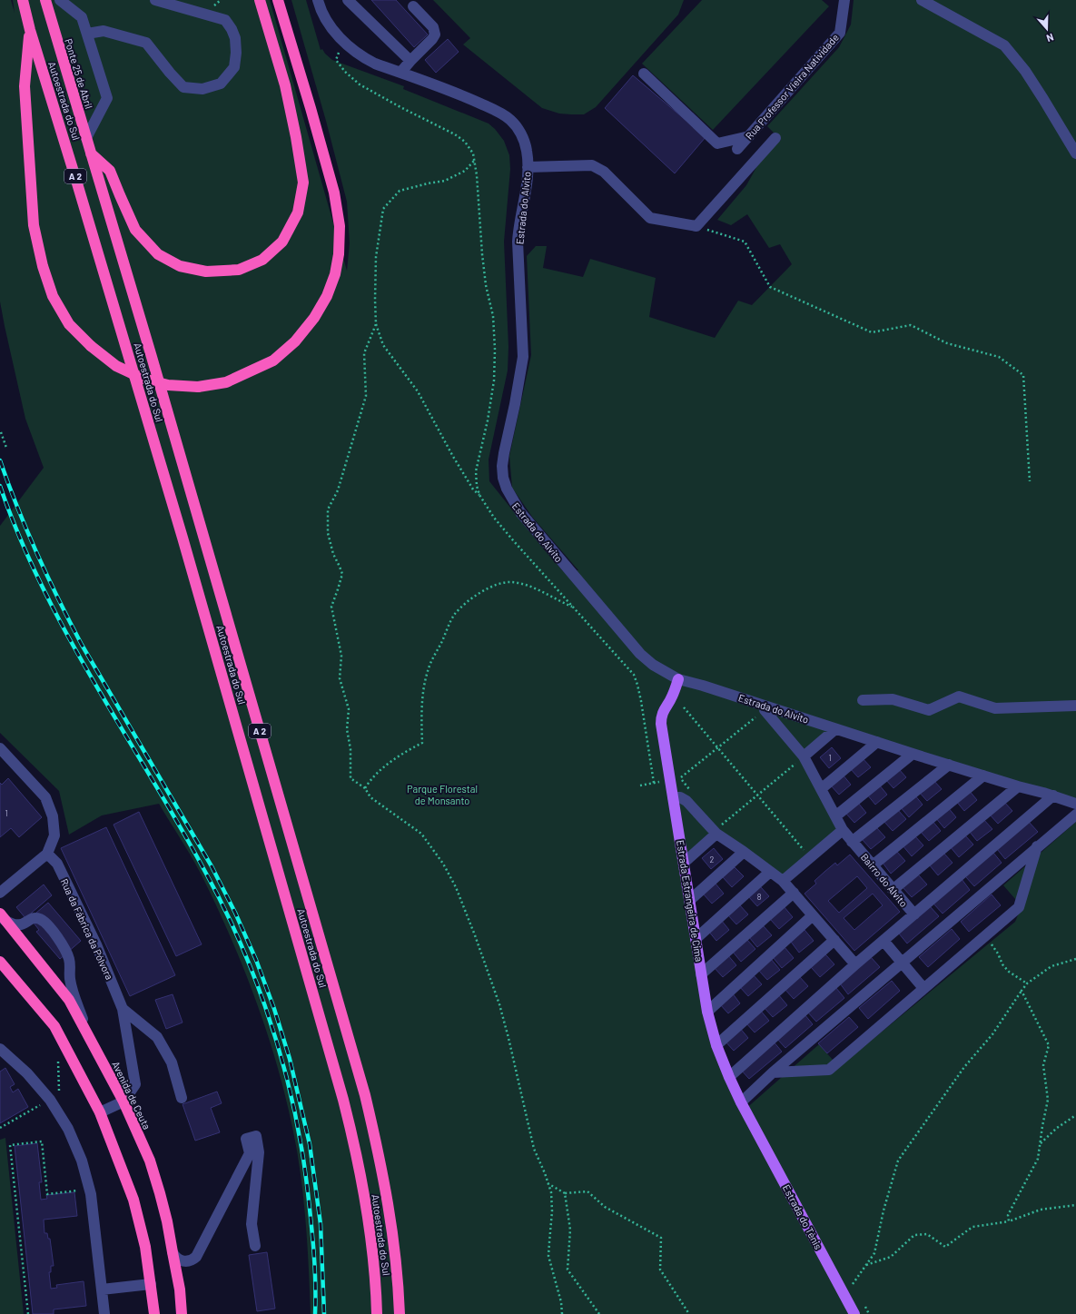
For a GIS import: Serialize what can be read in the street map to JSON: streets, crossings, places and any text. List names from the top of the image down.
{
  "streets": {
    "highway": [
      "Ponte 25 de Abril",
      "Autoestrada do Sul",
      "A 2",
      "Avenida de Ceuta"
    ],
    "main road": ["Estrada Estrangeira de Cima", "Estrada do Ténis"],
    "street": [
      "Rua Professor Vieira Natividade",
      "Estrada do Alvito",
      "Bairro do Alvito",
      "Rua da Fábrica da Pólvora"
    ]
  },
  "crossings": [
    ["Ponte 25 de Abril", "Autoestrada do Sul"],
    ["Autoestrada do Sul", "A 2"],
    ["Estrada do Alvito", "Bairro do Alvito"],
    ["Estrada do Alvito", "Estrada Estrangeira de Cima"],
    ["Bairro do Alvito", "Estrada Estrangeira de Cima"],
    ["Estrada Estrangeira de Cima", "Estrada do Ténis"],
    ["Rua da Fábrica da Pólvora", "Avenida de Ceuta"]
  ],
  "parks": ["Parque Florestal de Monsanto"],
  "house_numbers": [
    "1",
    "1",
    "2",
    "8"
  ],
  "north": "bottom"
}
